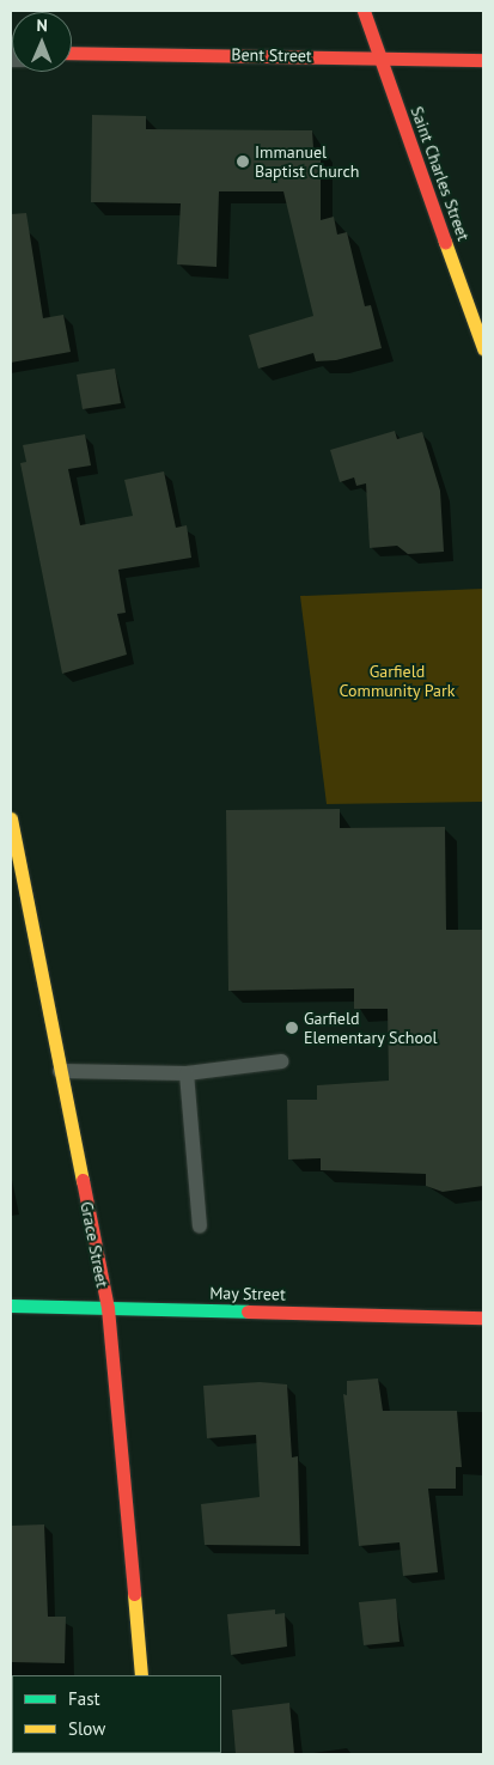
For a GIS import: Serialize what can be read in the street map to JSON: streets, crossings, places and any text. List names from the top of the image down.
{
  "streets": {
    "street": [
      "Bent Street",
      "Saint Charles Street",
      "Grace Street",
      "May Street"
    ]
  },
  "crossings": [
    ["Bent Street", "Saint Charles Street"],
    ["Grace Street", "May Street"]
  ],
  "parks": ["Garfield Community Park"],
  "places": ["Immanuel Baptist Church", "Garfield Elementary School"],
  "legend": ["Fast", "Slow"],
  "north": "top"
}
